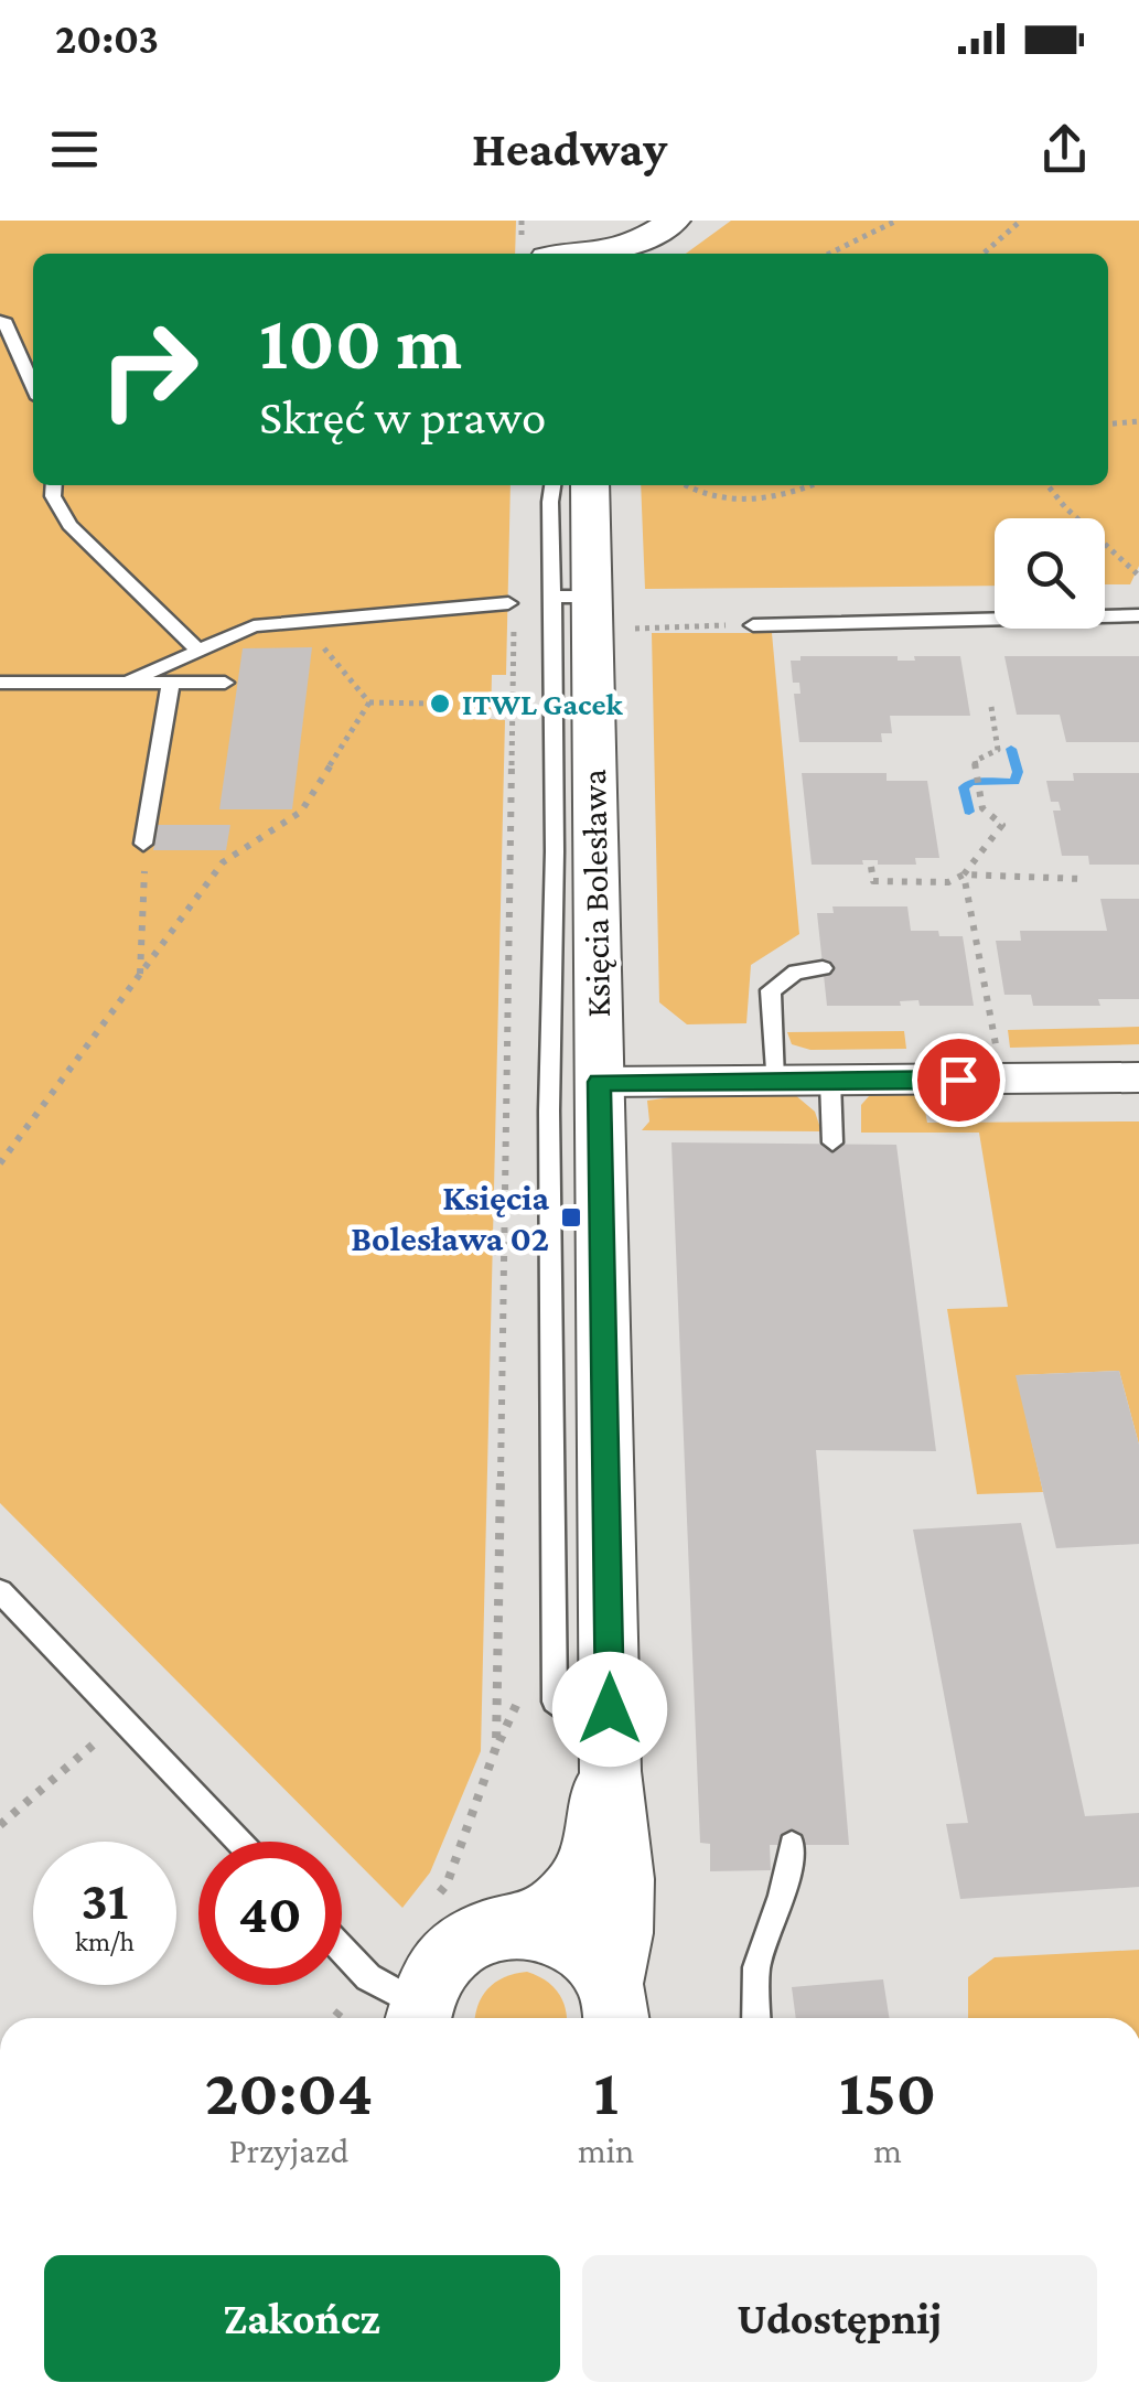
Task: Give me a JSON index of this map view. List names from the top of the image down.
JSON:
{
  "streets": {
    "street": ["Księcia Bolesława"]
  },
  "places": {
    "other": ["ITWL Gacek"],
    "transit": ["Księcia Bolesława 02"]
  },
  "page": {
    "status": "20:03",
    "header": "Headway",
    "turn": ["100 m", "Skręć w prawo"],
    "speed": "31 km/h",
    "limit": "40",
    "eta": [
      "20:04",
      "Przyjazd",
      "1",
      "min",
      "150",
      "m"
    ],
    "buttons": ["Zakończ", "Udostępnij"]
  }
}
